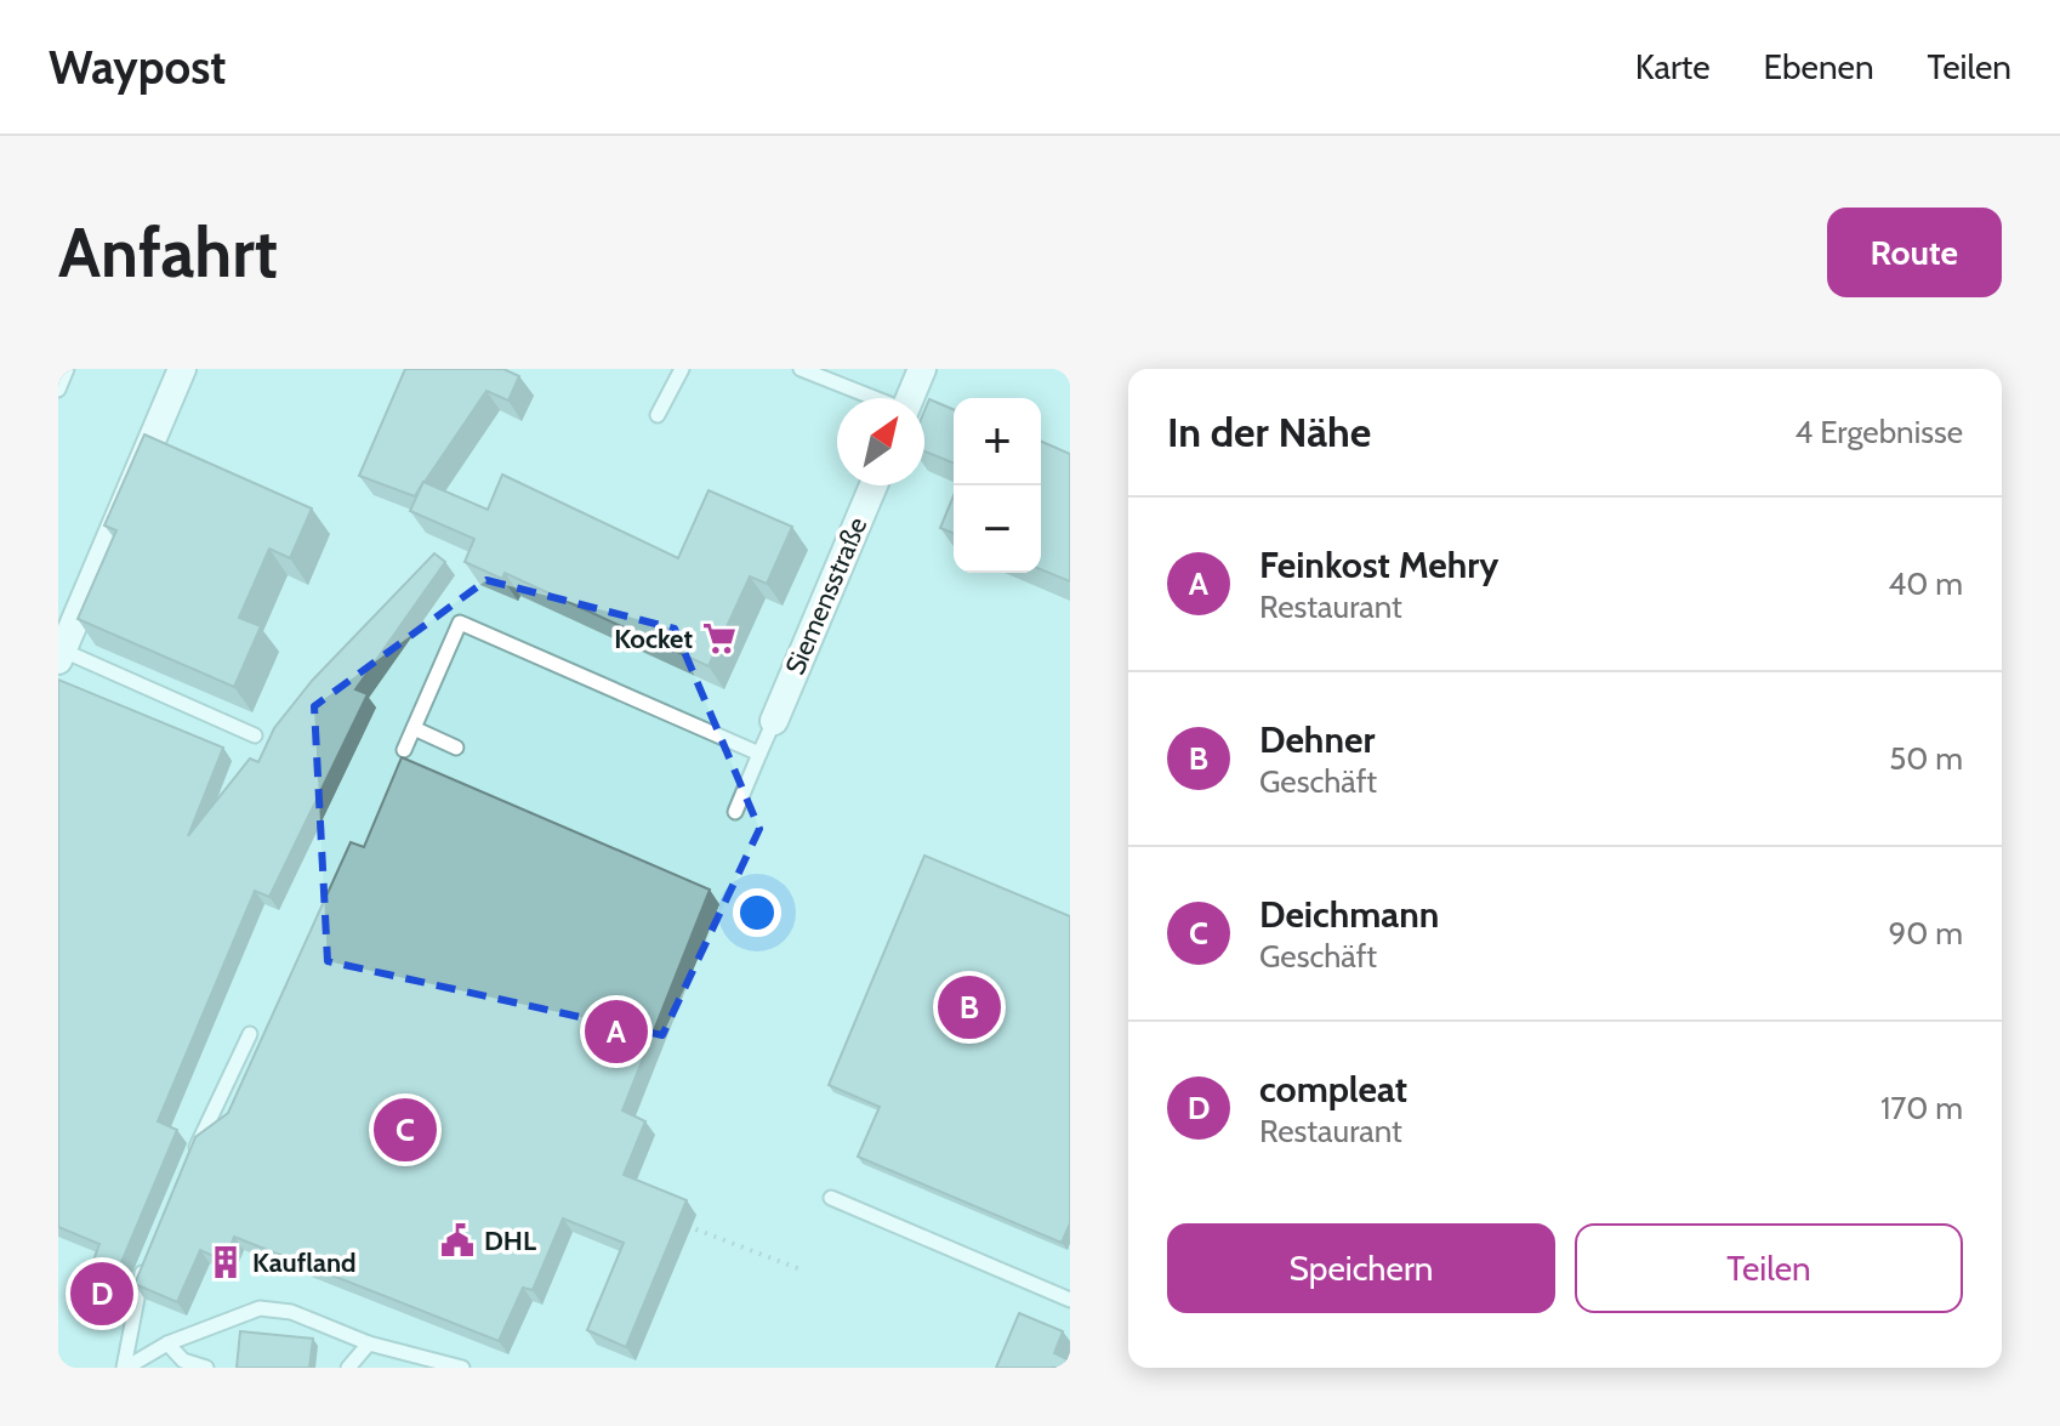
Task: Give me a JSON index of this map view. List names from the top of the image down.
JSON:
{
  "streets": {
    "street": ["Siemensstraße"]
  },
  "places": {
    "supermarket": ["Kocket"],
    "public building": ["DHL"],
    "building": ["Kaufland"]
  },
  "north": "top right",
  "page": {
    "header": "Waypost",
    "nav": ["Karte", "Ebenen", "Teilen"],
    "buttons": [
      "Route",
      ["Speichern", "Teilen"]
    ],
    "title": "Anfahrt",
    "heading": ["In der Nähe", "4 Ergebnisse"],
    "map_buttons": ["+", "−"],
    "list": [
      {
        "mark": "A",
        "name": "Feinkost Mehry",
        "note": "Restaurant",
        "value": "40 m"
      },
      {
        "mark": "B",
        "name": "Dehner",
        "note": "Geschäft",
        "value": "50 m"
      },
      {
        "mark": "C",
        "name": "Deichmann",
        "note": "Geschäft",
        "value": "90 m"
      },
      {
        "mark": "D",
        "name": "compleat",
        "note": "Restaurant",
        "value": "170 m"
      }
    ],
    "pins": [
      "B",
      "A",
      "C",
      "D"
    ]
  }
}
